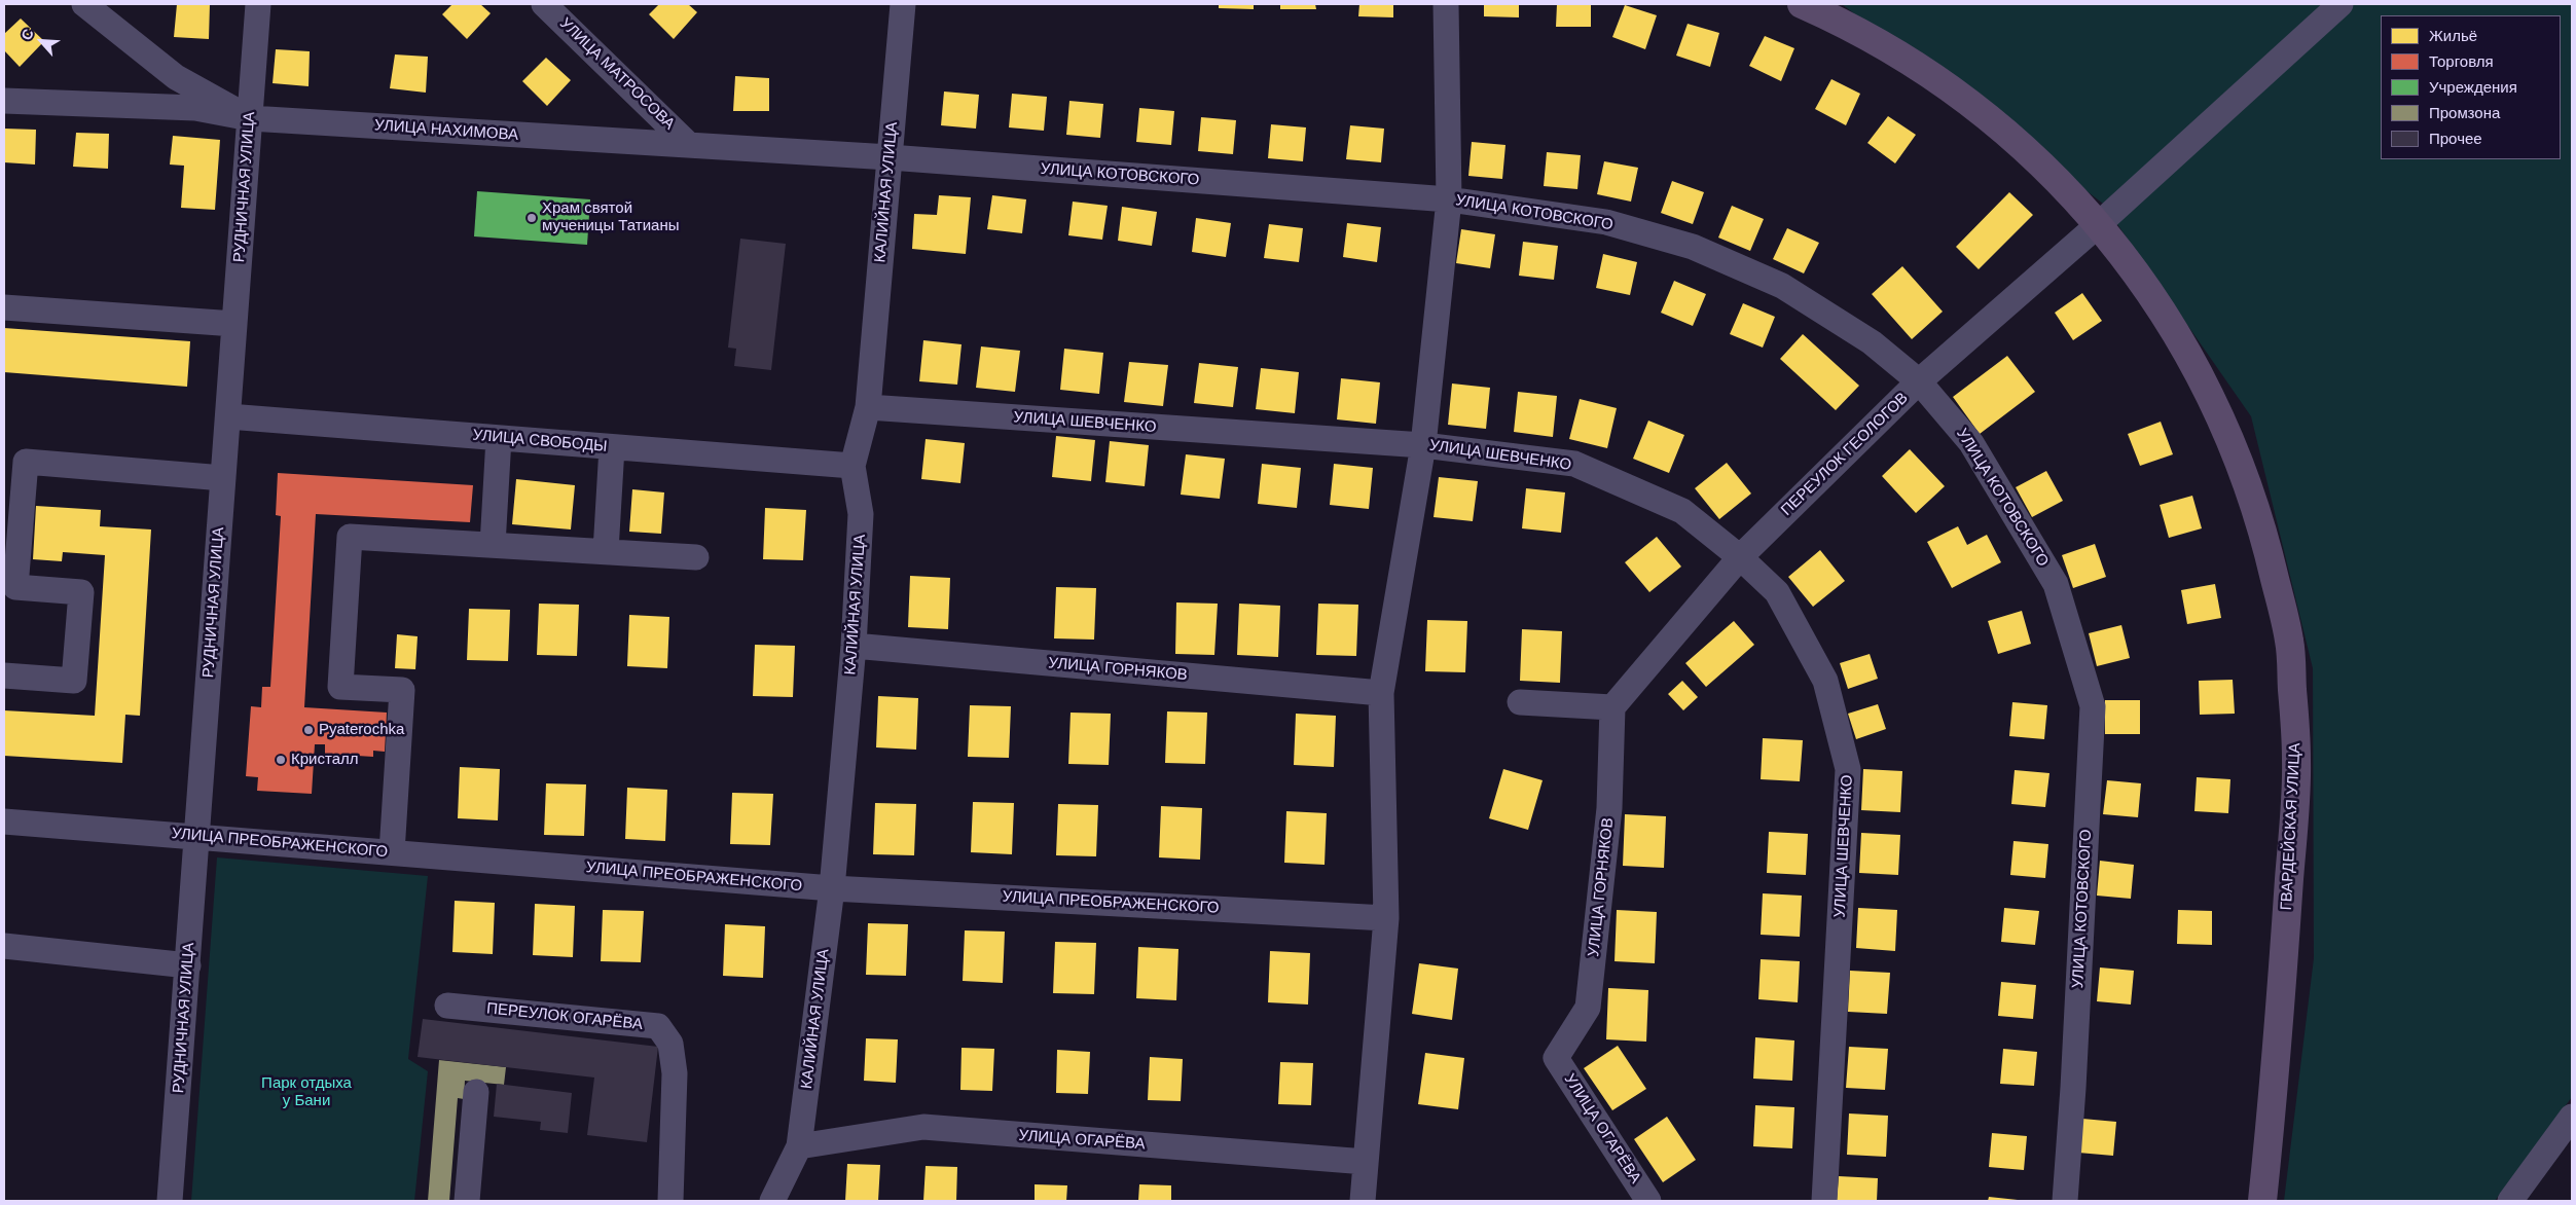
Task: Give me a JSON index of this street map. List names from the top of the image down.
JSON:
{
  "streets": {
    "main road": ["ГВАРДЕЙСКАЯ УЛИЦА"],
    "street": [
      "УЛИЦА МАТРОСОВА",
      "УЛИЦА НАХИМОВА",
      "УЛИЦА КОТОВСКОГО",
      "РУДНИЧНАЯ УЛИЦА",
      "КАЛИЙНАЯ УЛИЦА",
      "УЛИЦА ШЕВЧЕНКО",
      "УЛИЦА СВОБОДЫ",
      "ПЕРЕУЛОК ГЕОЛОГОВ",
      "УЛИЦА ГОРНЯКОВ",
      "УЛИЦА ПРЕОБРАЖЕНСКОГО",
      "ПЕРЕУЛОК ОГАРЁВА",
      "УЛИЦА ОГАРЁВА"
    ]
  },
  "crossings": [
    ["УЛИЦА МАТРОСОВА", "УЛИЦА НАХИМОВА"],
    ["УЛИЦА НАХИМОВА", "УЛИЦА КОТОВСКОГО"],
    ["УЛИЦА НАХИМОВА", "РУДНИЧНАЯ УЛИЦА"],
    ["УЛИЦА НАХИМОВА", "КАЛИЙНАЯ УЛИЦА"],
    ["УЛИЦА КОТОВСКОГО", "КАЛИЙНАЯ УЛИЦА"],
    ["УЛИЦА КОТОВСКОГО", "ПЕРЕУЛОК ГЕОЛОГОВ"],
    ["РУДНИЧНАЯ УЛИЦА", "УЛИЦА СВОБОДЫ"],
    ["РУДНИЧНАЯ УЛИЦА", "УЛИЦА ПРЕОБРАЖЕНСКОГО"],
    ["КАЛИЙНАЯ УЛИЦА", "УЛИЦА ШЕВЧЕНКО"],
    ["КАЛИЙНАЯ УЛИЦА", "УЛИЦА СВОБОДЫ"],
    ["КАЛИЙНАЯ УЛИЦА", "УЛИЦА ГОРНЯКОВ"],
    ["КАЛИЙНАЯ УЛИЦА", "УЛИЦА ПРЕОБРАЖЕНСКОГО"],
    ["КАЛИЙНАЯ УЛИЦА", "УЛИЦА ОГАРЁВА"],
    ["УЛИЦА ШЕВЧЕНКО", "ПЕРЕУЛОК ГЕОЛОГОВ"],
    ["ПЕРЕУЛОК ГЕОЛОГОВ", "УЛИЦА ГОРНЯКОВ"],
    ["ПЕРЕУЛОК ГЕОЛОГОВ", "ГВАРДЕЙСКАЯ УЛИЦА"],
    ["УЛИЦА ГОРНЯКОВ", "УЛИЦА ОГАРЁВА"]
  ],
  "parks": ["Парк отдыха у Бани"],
  "places": ["Храм святой мученицы Татианы", "Pyaterochka", "Кристалл"],
  "legend": [
    "Жильё",
    "Торговля",
    "Учреждения",
    "Промзона",
    "Прочее"
  ],
  "north": "top left"
}
